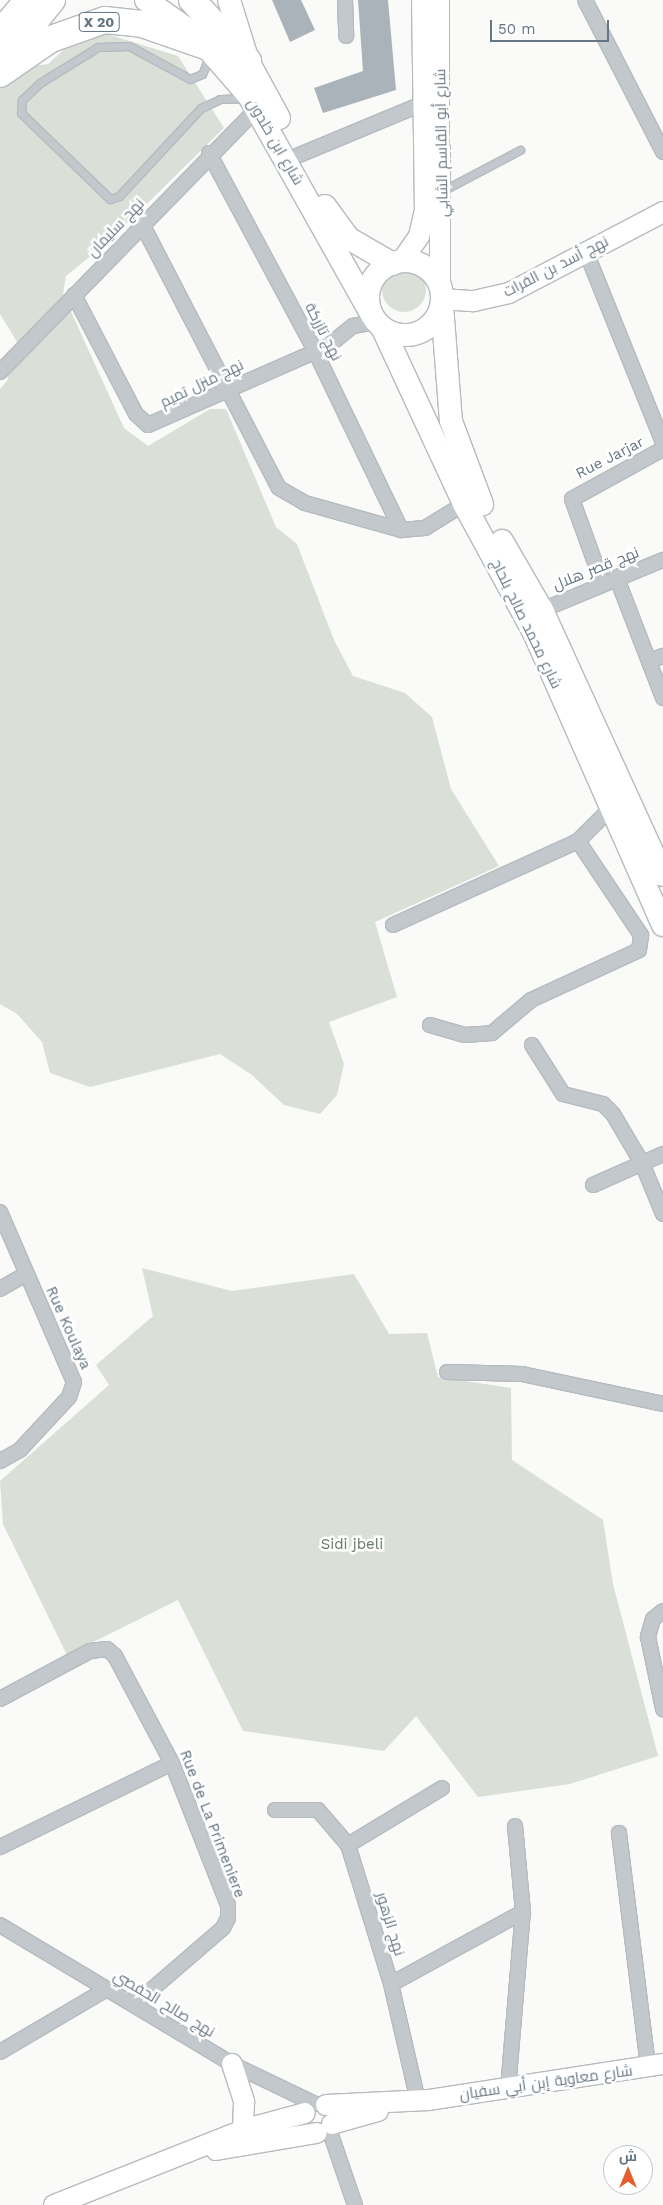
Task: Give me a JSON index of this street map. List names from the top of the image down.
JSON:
{
  "streets": {
    "highway": ["X 20"],
    "main road": [
      "شارع ابن خلدون",
      "شارع أبو القاسم الشابي",
      "نهج أسد بن الفرات",
      "شارع محمد صالح بلحاج",
      "شارع معاوية إبن أبي سفيان"
    ],
    "street": [
      "نهج سليمان",
      "نهج تازركة",
      "نهج منزل تميم",
      "Rue Jarjar",
      "نهج قصر هلال",
      "Rue Koulaya",
      "Rue de La Primeniere",
      "نهج الزهور",
      "نهج صالح الحفصي"
    ]
  },
  "crossings": [
    ["X 20", "شارع ابن خلدون"],
    ["شارع ابن خلدون", "شارع أبو القاسم الشابي"],
    ["شارع ابن خلدون", "نهج سليمان"],
    ["شارع ابن خلدون", "نهج أسد بن الفرات"],
    ["شارع ابن خلدون", "نهج منزل تميم"],
    ["شارع ابن خلدون", "شارع محمد صالح بلحاج"],
    ["شارع أبو القاسم الشابي", "نهج أسد بن الفرات"],
    ["شارع أبو القاسم الشابي", "نهج منزل تميم"],
    ["شارع أبو القاسم الشابي", "شارع محمد صالح بلحاج"],
    ["نهج سليمان", "نهج تازركة"],
    ["نهج سليمان", "نهج منزل تميم"],
    ["نهج أسد بن الفرات", "نهج منزل تميم"],
    ["نهج أسد بن الفرات", "شارع محمد صالح بلحاج"],
    ["نهج تازركة", "نهج منزل تميم"],
    ["نهج منزل تميم", "شارع محمد صالح بلحاج"],
    ["Rue Jarjar", "نهج قصر هلال"],
    ["نهج قصر هلال", "شارع محمد صالح بلحاج"],
    ["Rue de La Primeniere", "نهج صالح الحفصي"],
    ["نهج الزهور", "شارع معاوية إبن أبي سفيان"],
    ["نهج صالح الحفصي", "شارع معاوية إبن أبي سفيان"]
  ],
  "parks": ["Sidi jbeli"],
  "scale_bar": "50 m",
  "north": "top"
}
